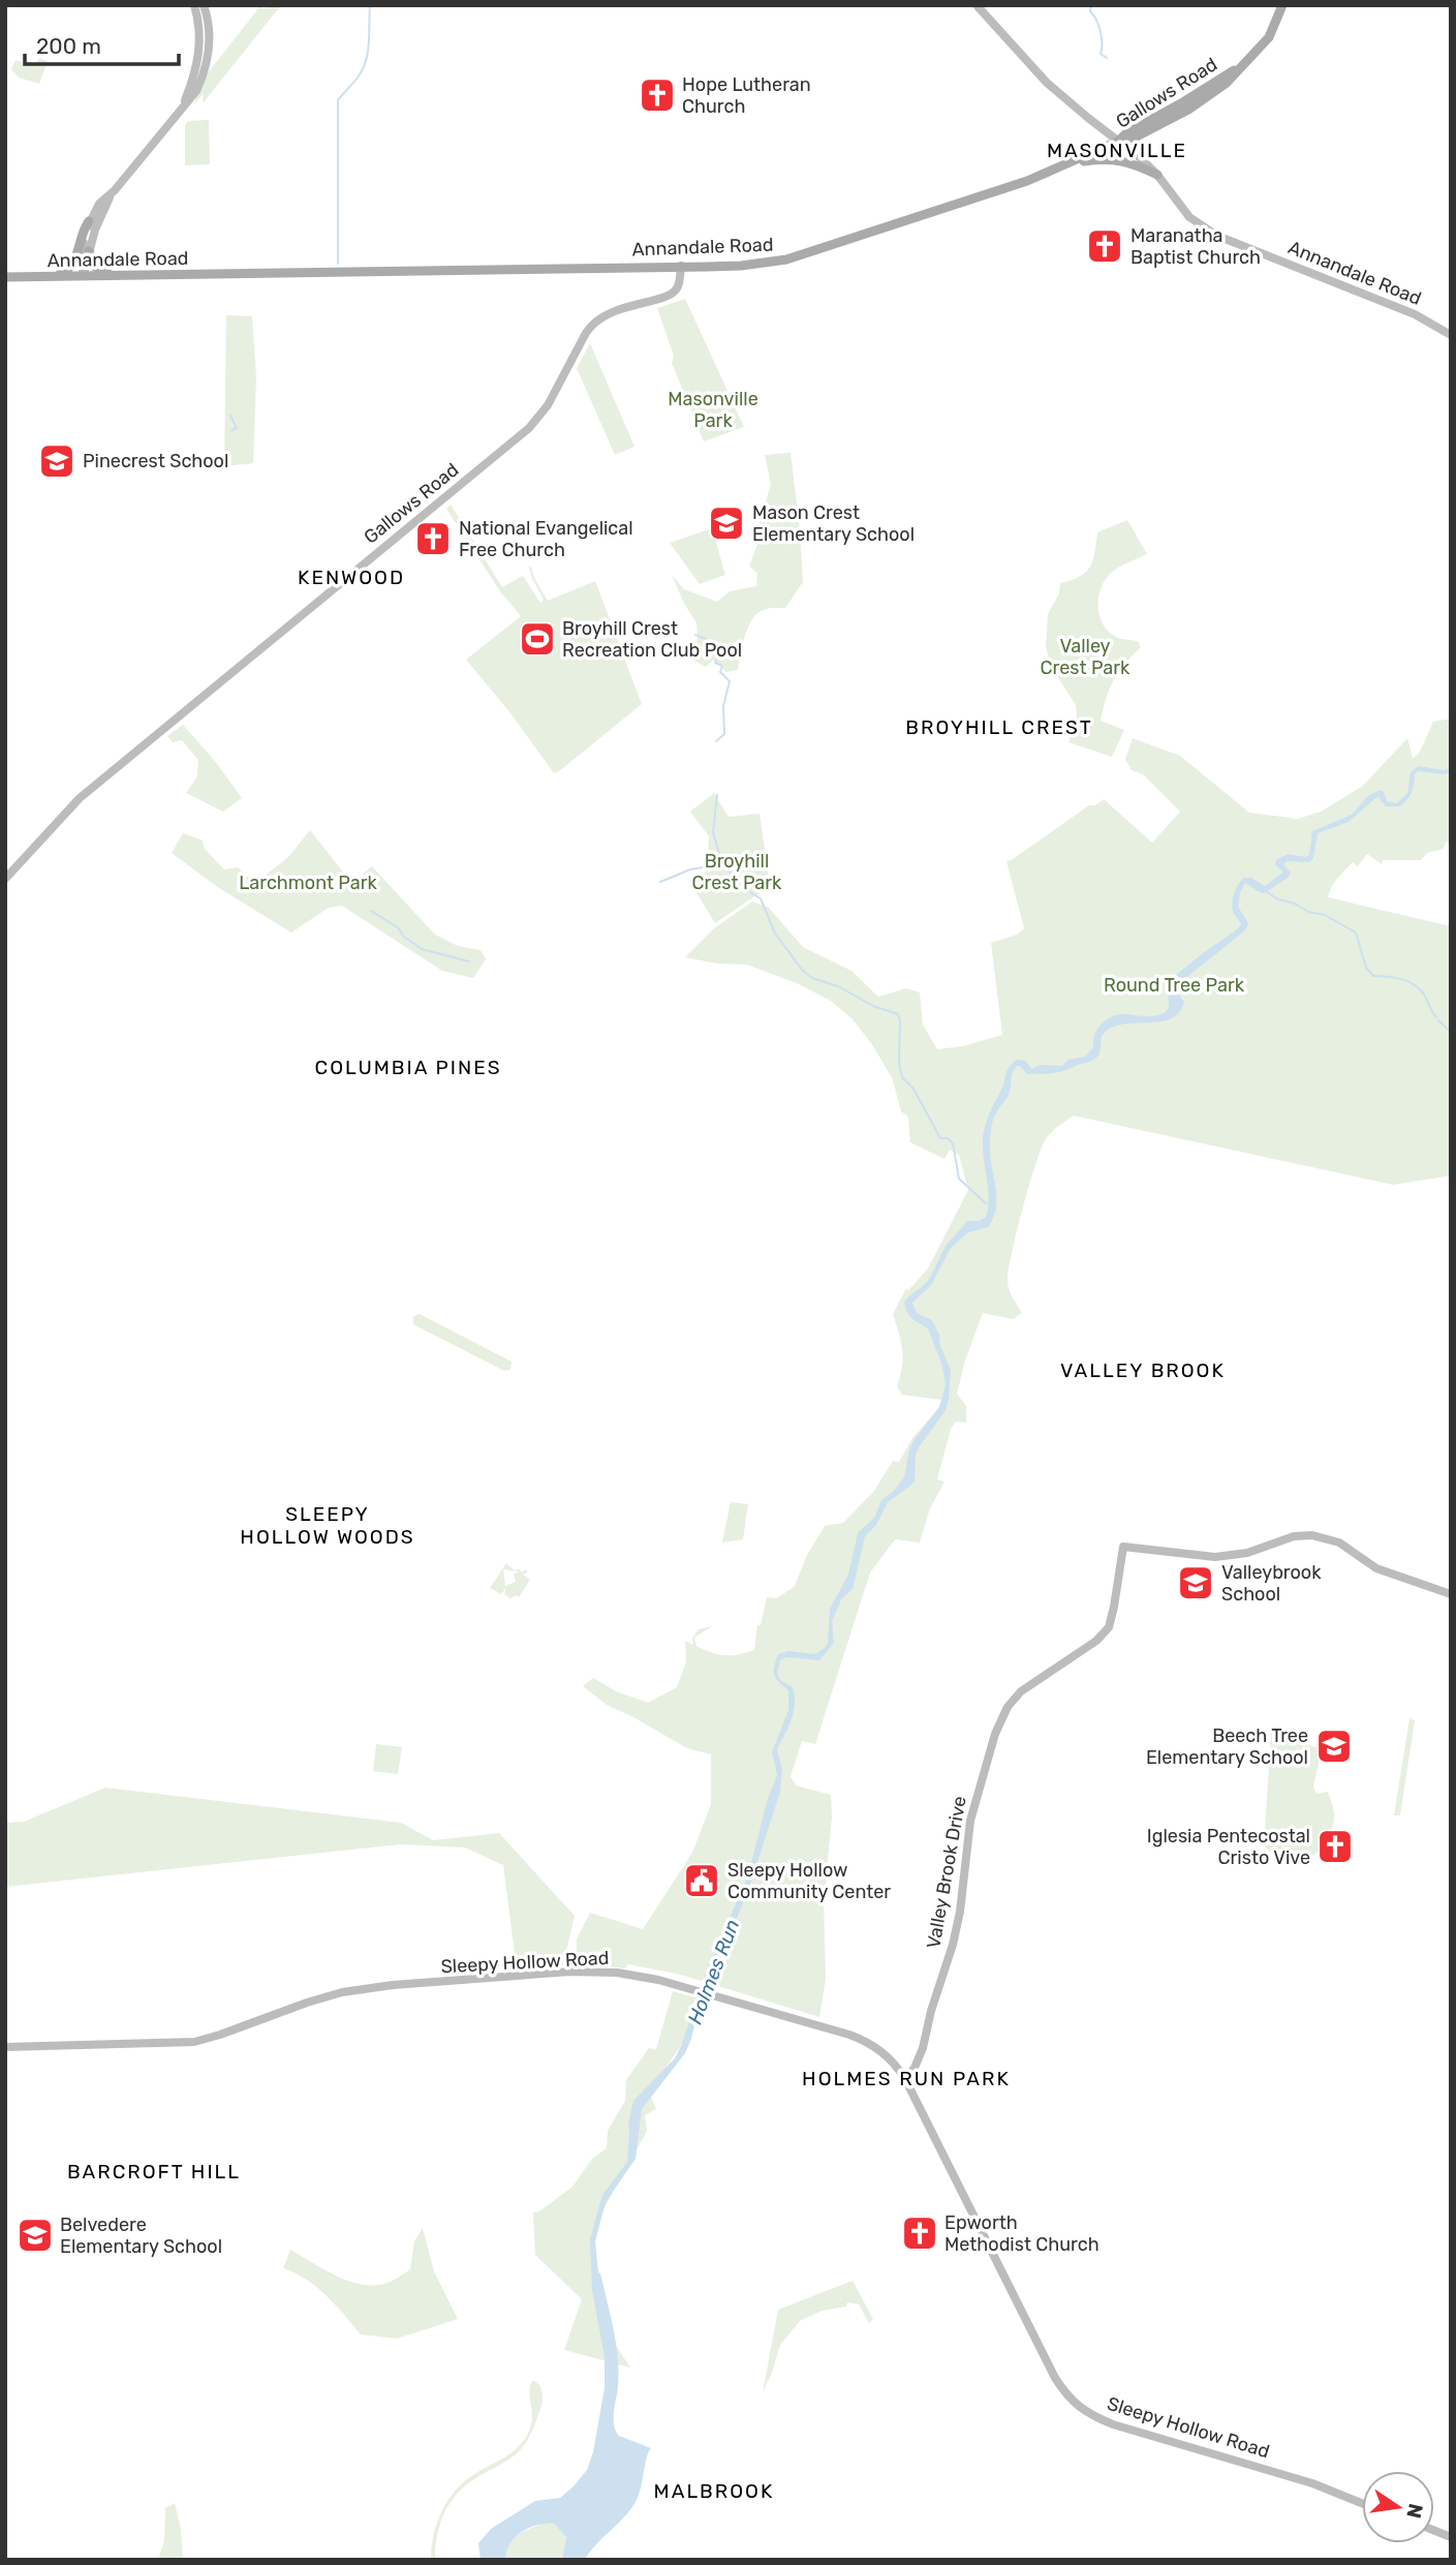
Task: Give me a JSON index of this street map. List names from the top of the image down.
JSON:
{
  "streets": {
    "main road": [
      "Gallows Road",
      "Annandale Road",
      "Valley Brook Drive",
      "Sleepy Hollow Road"
    ]
  },
  "crossings": [
    ["Gallows Road", "Annandale Road"],
    ["Valley Brook Drive", "Sleepy Hollow Road"]
  ],
  "districts": [
    "MASONVILLE",
    "KENWOOD",
    "BROYHILL CREST",
    "COLUMBIA PINES",
    "VALLEY BROOK",
    "SLEEPY HOLLOW WOODS",
    "HOLMES RUN PARK",
    "BARCROFT HILL",
    "MALBROOK"
  ],
  "water": ["Holmes Run"],
  "parks": [
    "Masonville Park",
    "Valley Crest Park",
    "Broyhill Crest Park",
    "Larchmont Park",
    "Round Tree Park"
  ],
  "places": {
    "church": [
      "Hope Lutheran Church",
      "Maranatha Baptist Church",
      "National Evangelical Free Church",
      "Iglesia Pentecostal Cristo Vive",
      "Epworth Methodist Church"
    ],
    "school or university": [
      "Pinecrest School",
      "Mason Crest Elementary School",
      "Valleybrook School",
      "Beech Tree Elementary School",
      "Belvedere Elementary School"
    ],
    "sports": ["Broyhill Crest Recreation Club Pool"],
    "public building": ["Sleepy Hollow Community Center"]
  },
  "scale_bar": "200 m",
  "north": "right"
}
